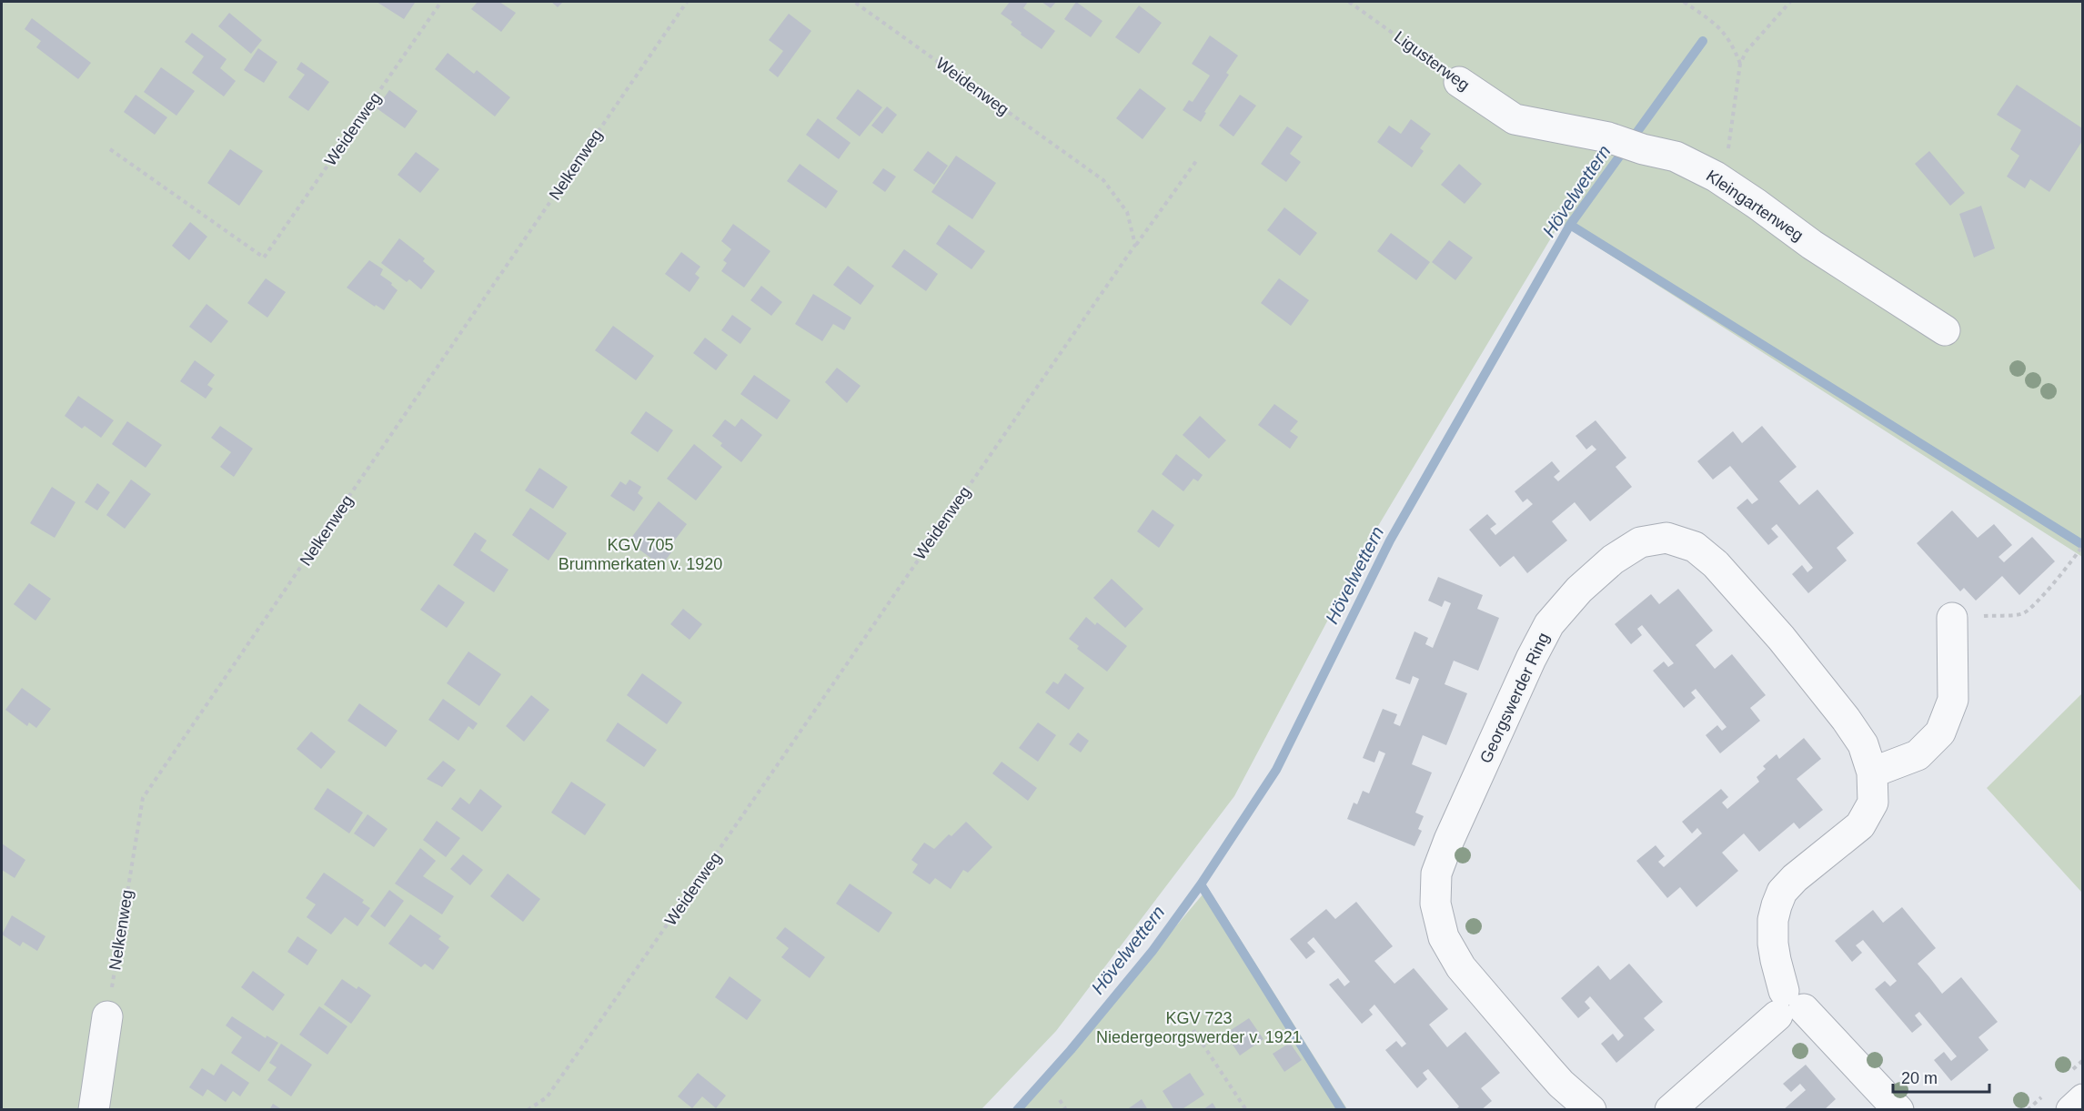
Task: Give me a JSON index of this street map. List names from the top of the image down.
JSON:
{
  "streets": {
    "street": ["Ligusterweg", "Kleingartenweg", "Georgswerder Ring"],
    "path": ["Weidenweg", "Nelkenweg"]
  },
  "crossings": [
    ["Ligusterweg", "Kleingartenweg"]
  ],
  "water": ["Hövelwettern"],
  "parks": ["KGV 705 Brummerkaten v. 1920", "KGV 723 Niedergeorgswerder v. 1921"],
  "scale_bar": "20 m"
}
